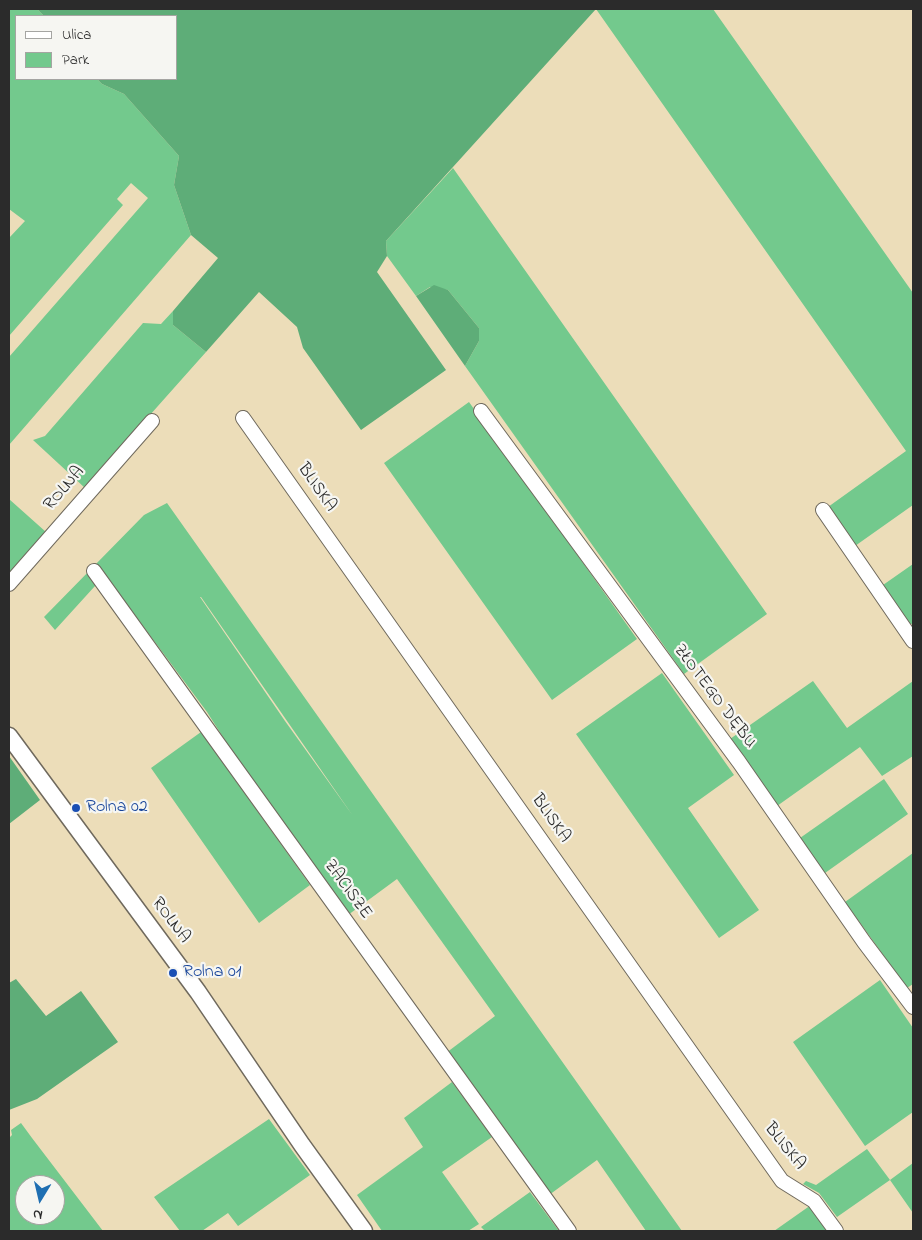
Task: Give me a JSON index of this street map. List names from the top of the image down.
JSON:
{
  "streets": {
    "street": [
      "BLISKA",
      "ROLNA",
      "ZŁOTEGO DĘBU",
      "ZACISZE"
    ]
  },
  "places": ["Rolna 02", "Rolna 01"],
  "legend": ["Ulica", "Park"],
  "north": "bottom"
}
